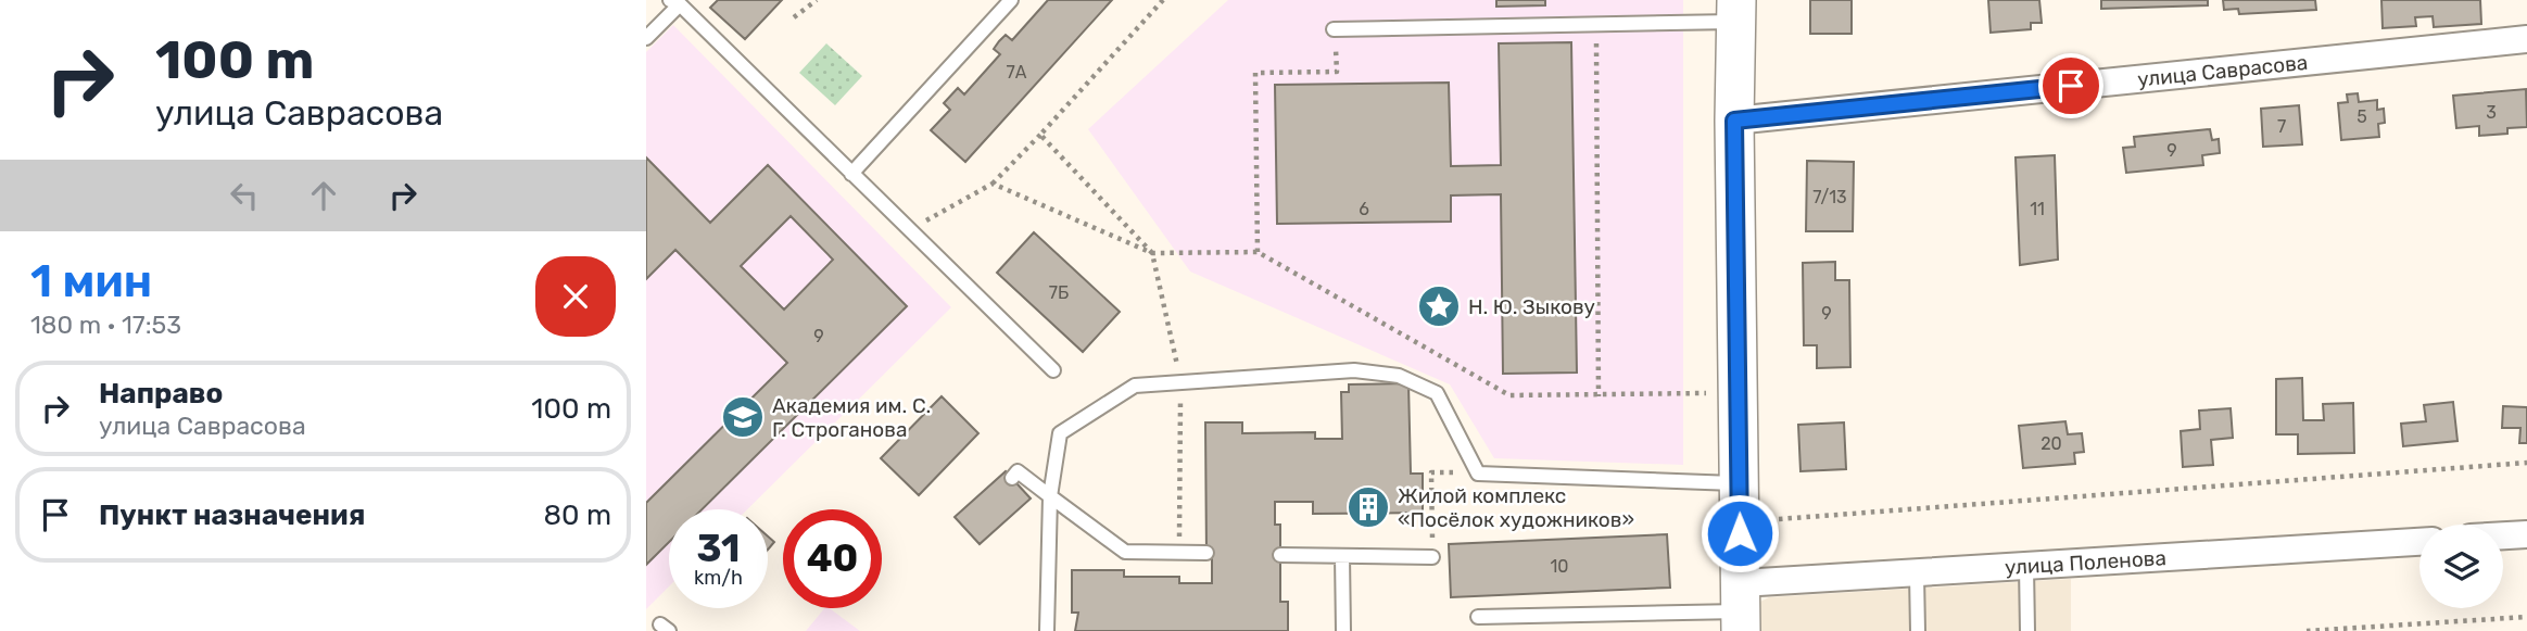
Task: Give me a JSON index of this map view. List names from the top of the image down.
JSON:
{
  "streets": {
    "street": ["улица Саврасова", "улица Поленова"]
  },
  "places": {
    "place": ["Н. Ю. Зыкову"],
    "school or university": ["Академия им. С. Г. Строганова"],
    "building": ["Жилой комплекс «Посёлок художников»"]
  },
  "house_numbers": [
    "7А",
    "3",
    "5",
    "7",
    "9",
    "7/13",
    "6",
    "11",
    "7Б",
    "9",
    "9",
    "20",
    "10"
  ],
  "page": {
    "turn": ["100 m", "улица Саврасова"],
    "heading": ["1 мин", "180 m · 17:53"],
    "list": [
      {
        "name": "Направо",
        "note": "улица Саврасова",
        "value": "100 m"
      },
      {
        "name": "Пункт назначения",
        "value": "80 m"
      }
    ],
    "speed": "31 km/h",
    "limit": "40"
  }
}
